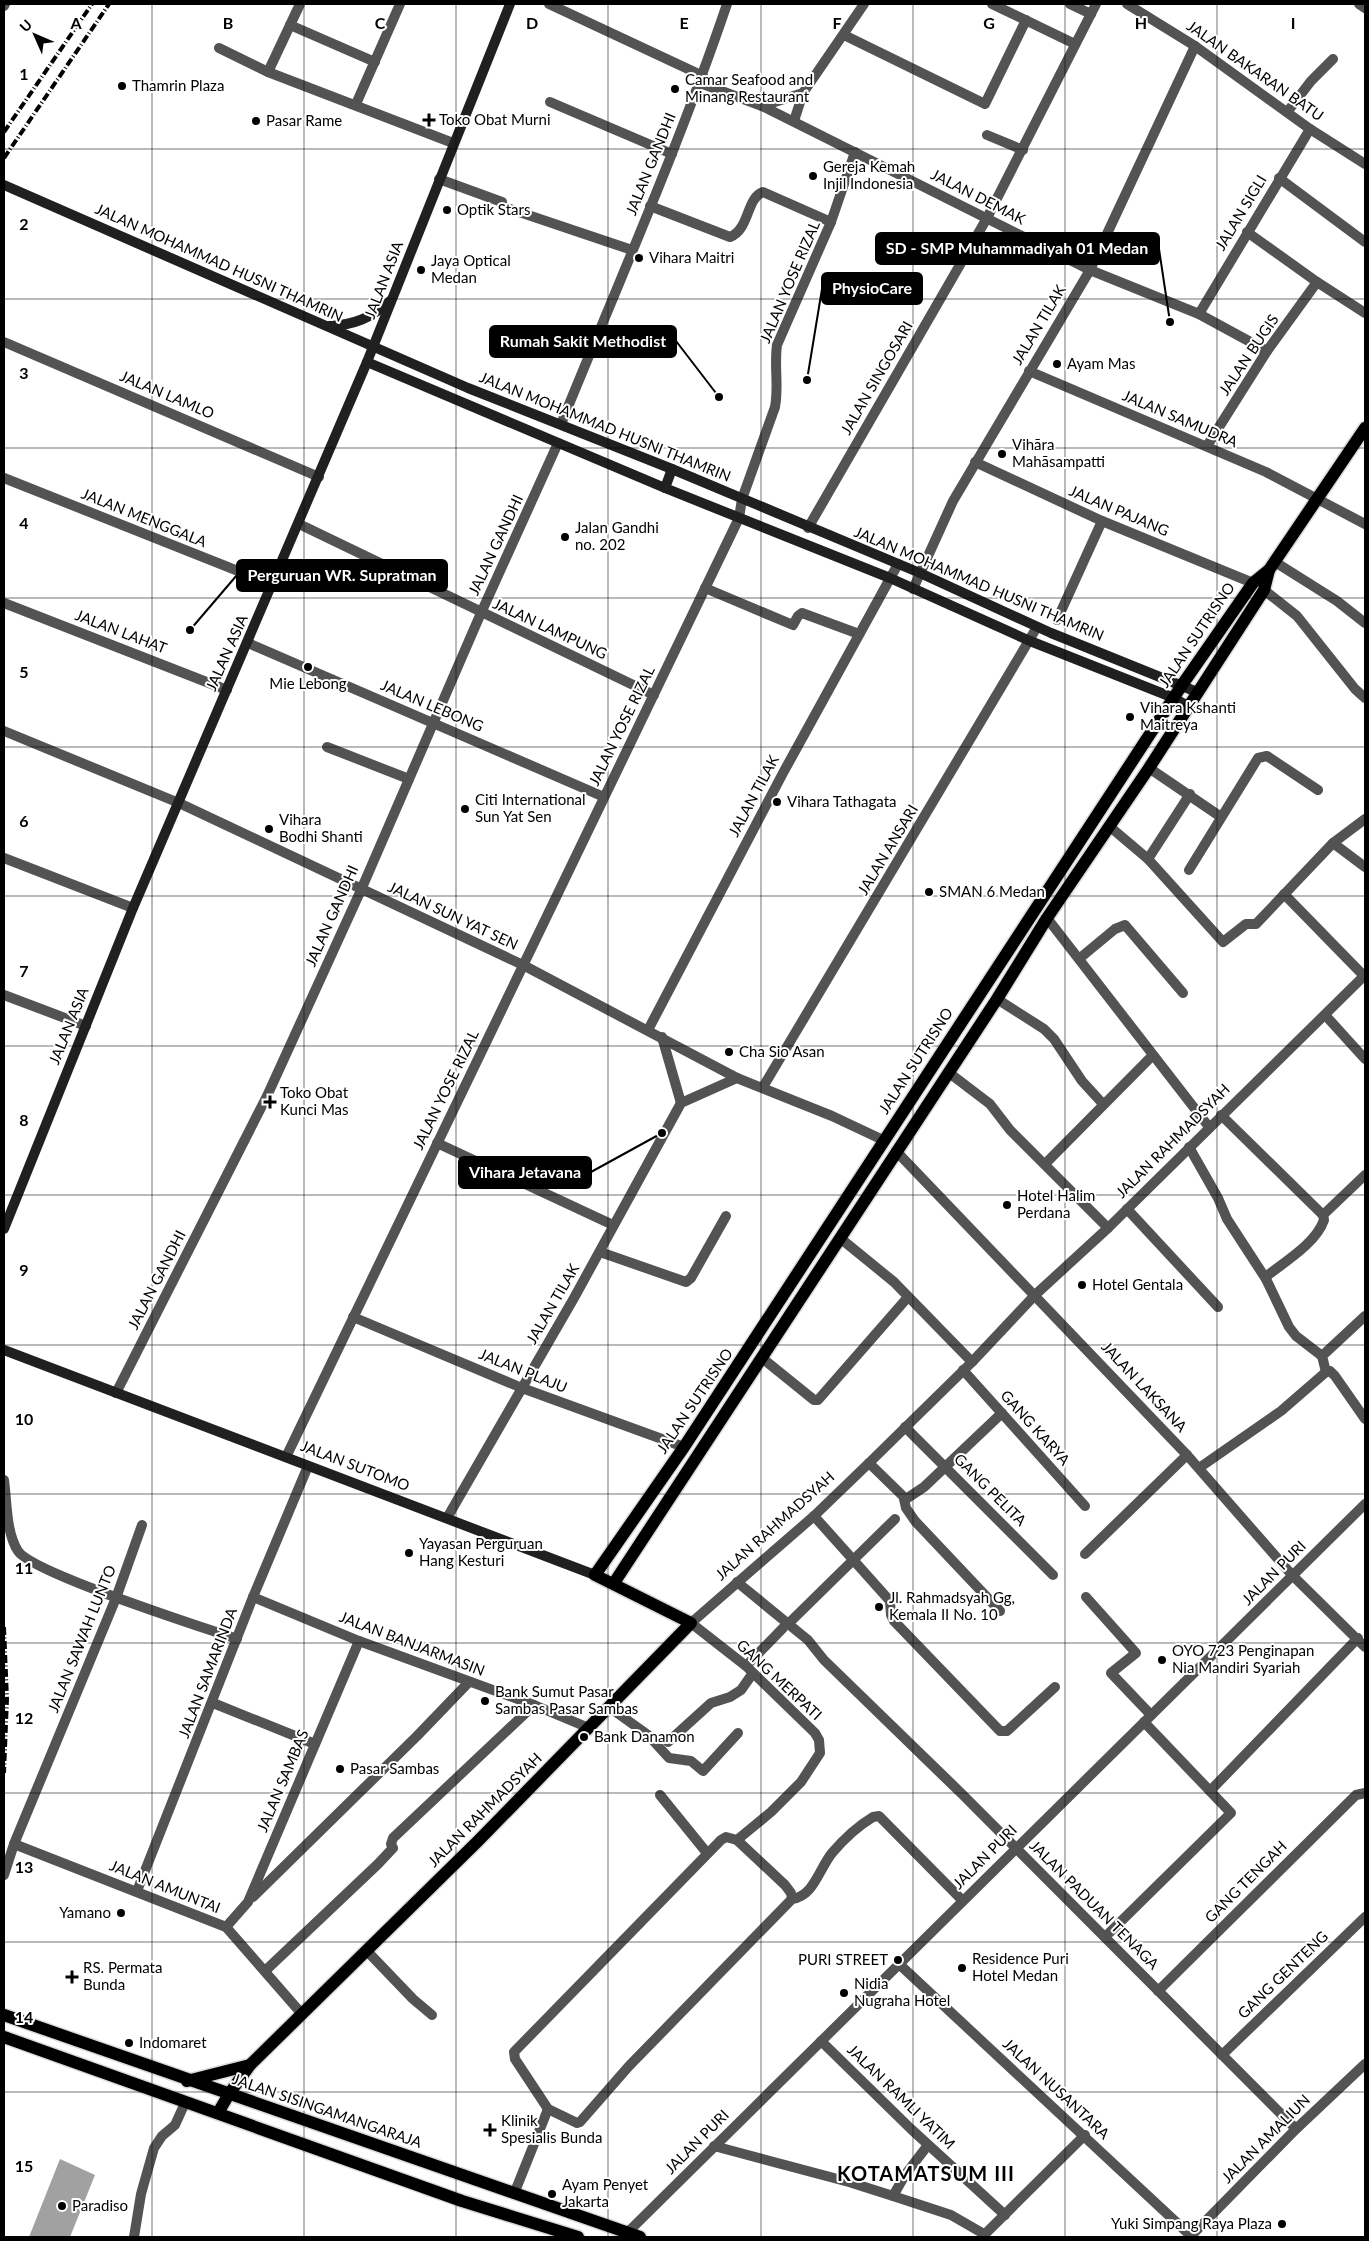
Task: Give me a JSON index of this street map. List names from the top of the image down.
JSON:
{
  "streets": {
    "main road": [
      "JALAN MOHAMMAD HUSNI THAMRIN",
      "JALAN ASIA",
      "JALAN SUTRISNO",
      "JALAN RAHMADSYAH",
      "JALAN SUTOMO",
      "JALAN SISINGAMANGARAJA"
    ],
    "street": [
      "JALAN BAKARAN BATU",
      "JALAN GANDHI",
      "JALAN DEMAK",
      "JALAN SIGLI",
      "JALAN YOSE RIZAL",
      "JALAN TILAK",
      "JALAN BUGIS",
      "JALAN SINGOSARI",
      "JALAN LAMLO",
      "JALAN SAMUDRA",
      "JALAN PAJANG",
      "JALAN MENGGALA",
      "JALAN LAMPUNG",
      "JALAN LAHAT",
      "JALAN LEBONG",
      "JALAN ANSARI",
      "JALAN SUN YAT SEN",
      "JALAN PLAJU",
      "JALAN LAKSANA",
      "GANG KARYA",
      "GANG PELITA",
      "JALAN PURI",
      "JALAN SAWAH LUNTO",
      "JALAN BANJARMASIN",
      "JALAN SAMARINDA",
      "GANG MERPATI",
      "JALAN SAMBAS",
      "GANG TENGAH",
      "JALAN AMUNTAI",
      "JALAN PADUAN TENAGA",
      "GANG GENTENG",
      "JALAN NUSANTARA",
      "JALAN RAMLI YATIM",
      "JALAN AMALIUN"
    ]
  },
  "crossings": [
    ["JALAN BAKARAN BATU", "JALAN SIGLI"],
    ["JALAN BAKARAN BATU", "JALAN TILAK"],
    ["JALAN GANDHI", "JALAN DEMAK"],
    ["JALAN GANDHI", "JALAN MOHAMMAD HUSNI THAMRIN"],
    ["JALAN GANDHI", "JALAN LAMPUNG"],
    ["JALAN GANDHI", "JALAN LEBONG"],
    ["JALAN GANDHI", "JALAN SUN YAT SEN"],
    ["JALAN GANDHI", "JALAN SUTOMO"],
    ["JALAN DEMAK", "JALAN SIGLI"],
    ["JALAN DEMAK", "JALAN YOSE RIZAL"],
    ["JALAN DEMAK", "JALAN TILAK"],
    ["JALAN DEMAK", "JALAN BUGIS"],
    ["JALAN DEMAK", "JALAN SINGOSARI"],
    ["JALAN MOHAMMAD HUSNI THAMRIN", "JALAN ASIA"],
    ["JALAN MOHAMMAD HUSNI THAMRIN", "JALAN YOSE RIZAL"],
    ["JALAN MOHAMMAD HUSNI THAMRIN", "JALAN TILAK"],
    ["JALAN MOHAMMAD HUSNI THAMRIN", "JALAN SINGOSARI"],
    ["JALAN MOHAMMAD HUSNI THAMRIN", "JALAN SUTRISNO"],
    ["JALAN MOHAMMAD HUSNI THAMRIN", "JALAN ANSARI"],
    ["JALAN ASIA", "JALAN LAMLO"],
    ["JALAN ASIA", "JALAN MENGGALA"],
    ["JALAN ASIA", "JALAN LAMPUNG"],
    ["JALAN ASIA", "JALAN LAHAT"],
    ["JALAN ASIA", "JALAN LEBONG"],
    ["JALAN ASIA", "JALAN SUN YAT SEN"],
    ["JALAN YOSE RIZAL", "JALAN LAMPUNG"],
    ["JALAN YOSE RIZAL", "JALAN LEBONG"],
    ["JALAN YOSE RIZAL", "JALAN SUN YAT SEN"],
    ["JALAN YOSE RIZAL", "JALAN PLAJU"],
    ["JALAN YOSE RIZAL", "JALAN SUTOMO"],
    ["JALAN TILAK", "JALAN SAMUDRA"],
    ["JALAN TILAK", "JALAN PAJANG"],
    ["JALAN TILAK", "JALAN SUN YAT SEN"],
    ["JALAN TILAK", "JALAN PLAJU"],
    ["JALAN TILAK", "JALAN SUTOMO"],
    ["JALAN BUGIS", "JALAN SAMUDRA"],
    ["JALAN SAMUDRA", "JALAN SUTRISNO"],
    ["JALAN PAJANG", "JALAN SUTRISNO"],
    ["JALAN SUTRISNO", "JALAN SUN YAT SEN"],
    ["JALAN SUTRISNO", "JALAN PLAJU"],
    ["JALAN SUTRISNO", "JALAN LAKSANA"],
    ["JALAN SUTRISNO", "JALAN SUTOMO"],
    ["JALAN ANSARI", "JALAN SUN YAT SEN"],
    ["JALAN RAHMADSYAH", "JALAN LAKSANA"],
    ["JALAN RAHMADSYAH", "GANG KARYA"],
    ["JALAN RAHMADSYAH", "JALAN SUTOMO"],
    ["JALAN RAHMADSYAH", "GANG PELITA"],
    ["JALAN RAHMADSYAH", "JALAN BANJARMASIN"],
    ["JALAN RAHMADSYAH", "GANG MERPATI"],
    ["JALAN RAHMADSYAH", "JALAN AMUNTAI"],
    ["JALAN RAHMADSYAH", "JALAN PADUAN TENAGA"],
    ["JALAN RAHMADSYAH", "JALAN SISINGAMANGARAJA"],
    ["JALAN LAKSANA", "JALAN PURI"],
    ["JALAN SUTOMO", "JALAN SAMARINDA"],
    ["JALAN SUTOMO", "GANG MERPATI"],
    ["JALAN PURI", "JALAN PADUAN TENAGA"],
    ["JALAN PURI", "JALAN NUSANTARA"],
    ["JALAN PURI", "JALAN RAMLI YATIM"],
    ["JALAN PURI", "JALAN SISINGAMANGARAJA"],
    ["JALAN SAWAH LUNTO", "JALAN AMUNTAI"],
    ["JALAN BANJARMASIN", "JALAN SAMARINDA"],
    ["JALAN BANJARMASIN", "JALAN SAMBAS"],
    ["JALAN SAMARINDA", "JALAN AMUNTAI"],
    ["JALAN SAMBAS", "JALAN AMUNTAI"],
    ["GANG TENGAH", "JALAN PADUAN TENAGA"],
    ["JALAN PADUAN TENAGA", "GANG GENTENG"],
    ["JALAN PADUAN TENAGA", "JALAN AMALIUN"],
    ["JALAN NUSANTARA", "JALAN AMALIUN"]
  ],
  "districts": ["KOTAMATSUM III"],
  "places": {
    "other": [
      "Thamrin Plaza",
      "Camar Seafood and Minang Restaurant",
      "Pasar Rame",
      "Gereja Kemah Injil Indonesia",
      "Optik Stars",
      "Vihara Maitri",
      "Jaya Optical Medan",
      "SD - SMP Muhammadiyah 01 Medan",
      "Ayam Mas",
      "PhysioCare",
      "Rumah Sakit Methodist",
      "Vihāra Mahāsampatti",
      "Jalan Gandhi no. 202",
      "Perguruan WR. Supratman",
      "Mie Lebong",
      "Vihara Kshanti Maitreya",
      "Vihara Tathagata",
      "Citi International Sun Yat Sen",
      "Vihara Bodhi Shanti",
      "SMAN 6 Medan",
      "Cha Sio Asan",
      "Vihara Jetavana",
      "Hotel Halim Perdana",
      "Hotel Gentala",
      "Yayasan Perguruan Hang Kesturi",
      "Jl. Rahmadsyah Gg, Kemala II No. 10",
      "OYO 723 Penginapan Nia Mandiri Syariah",
      "Bank Sumut Pasar Sambas Pasar Sambas",
      "Bank Danamon",
      "Pasar Sambas",
      "Yamano",
      "PURI STREET",
      "Residence Puri Hotel Medan",
      "Nidia Nugraha Hotel",
      "Indomaret",
      "Ayam Penyet Jakarta",
      "Paradiso",
      "Yuki Simpang Raya Plaza"
    ],
    "health": [
      "Toko Obat Murni",
      "Toko Obat Kunci Mas",
      "RS. Permata Bunda",
      "Klinik Spesialis Bunda"
    ]
  },
  "north": "top left",
  "grid": {
    "columns": [
      "A",
      "B",
      "C",
      "D",
      "E",
      "F",
      "G",
      "H",
      "I"
    ],
    "rows": [
      "1",
      "2",
      "3",
      "4",
      "5",
      "6",
      "7",
      "8",
      "9",
      "10",
      "11",
      "12",
      "13",
      "14",
      "15"
    ]
  }
}
